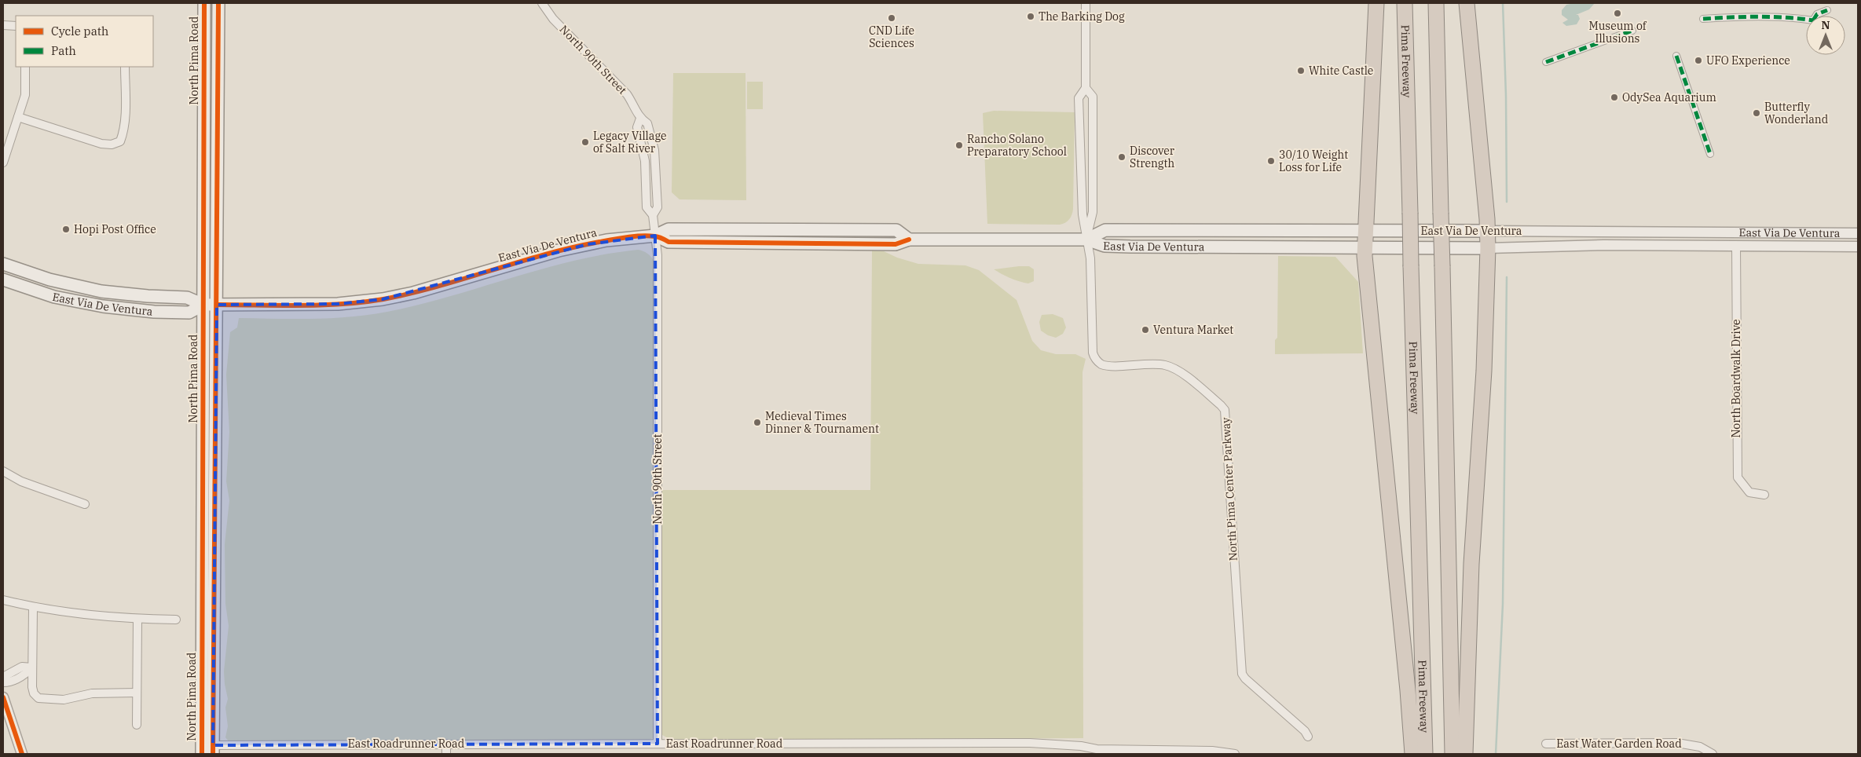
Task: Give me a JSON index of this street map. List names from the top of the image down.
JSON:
{
  "streets": {
    "highway": ["Pima Freeway"],
    "main road": ["North Pima Road", "East Via De Ventura"],
    "street": [
      "North 90th Street",
      "North Boardwalk Drive",
      "North Pima Center Parkway",
      "East Roadrunner Road",
      "East Water Garden Road"
    ]
  },
  "crossings": [
    ["North 90th Street", "East Via De Ventura"],
    ["North 90th Street", "East Roadrunner Road"],
    ["North Pima Road", "East Via De Ventura"],
    ["North Pima Road", "East Roadrunner Road"],
    ["East Via De Ventura", "North Boardwalk Drive"],
    ["East Via De Ventura", "North Pima Center Parkway"]
  ],
  "places": [
    "Museum of Illusions",
    "The Barking Dog",
    "CND Life Sciences",
    "UFO Experience",
    "White Castle",
    "OdySea Aquarium",
    "Butterfly Wonderland",
    "Legacy Village of Salt River",
    "Rancho Solano Preparatory School",
    "Discover Strength",
    "30/10 Weight Loss for Life",
    "Hopi Post Office",
    "Ventura Market",
    "Medieval Times Dinner & Tournament"
  ],
  "legend": ["Cycle path", "Path"],
  "north": "top"
}
